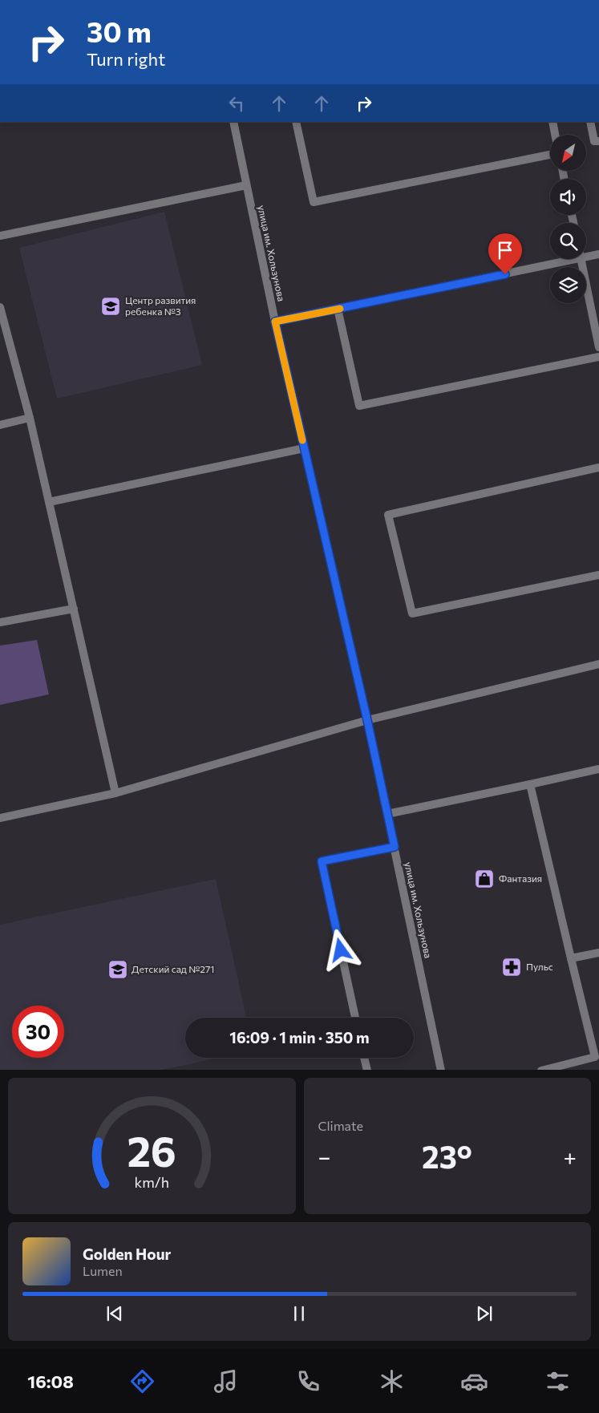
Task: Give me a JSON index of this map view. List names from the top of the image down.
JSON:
{
  "streets": {
    "street": ["улица им. Хользунова"]
  },
  "places": {
    "school or university": ["Центр развития ребенка №3", "Детский сад №271"],
    "shop": ["Фантазия"],
    "pharmacy": ["Пульс"]
  },
  "north": "bottom left",
  "page": {
    "turn": ["30 m", "Turn right"],
    "limit": "30",
    "trip": "16:09 · 1 min · 350 m",
    "tile": "Climate",
    "heat": ["−", "23°", "+"],
    "song": ["Golden Hour", "Lumen"],
    "tabs": "16:08",
    "gauge": ["26", "km/h"]
  }
}
